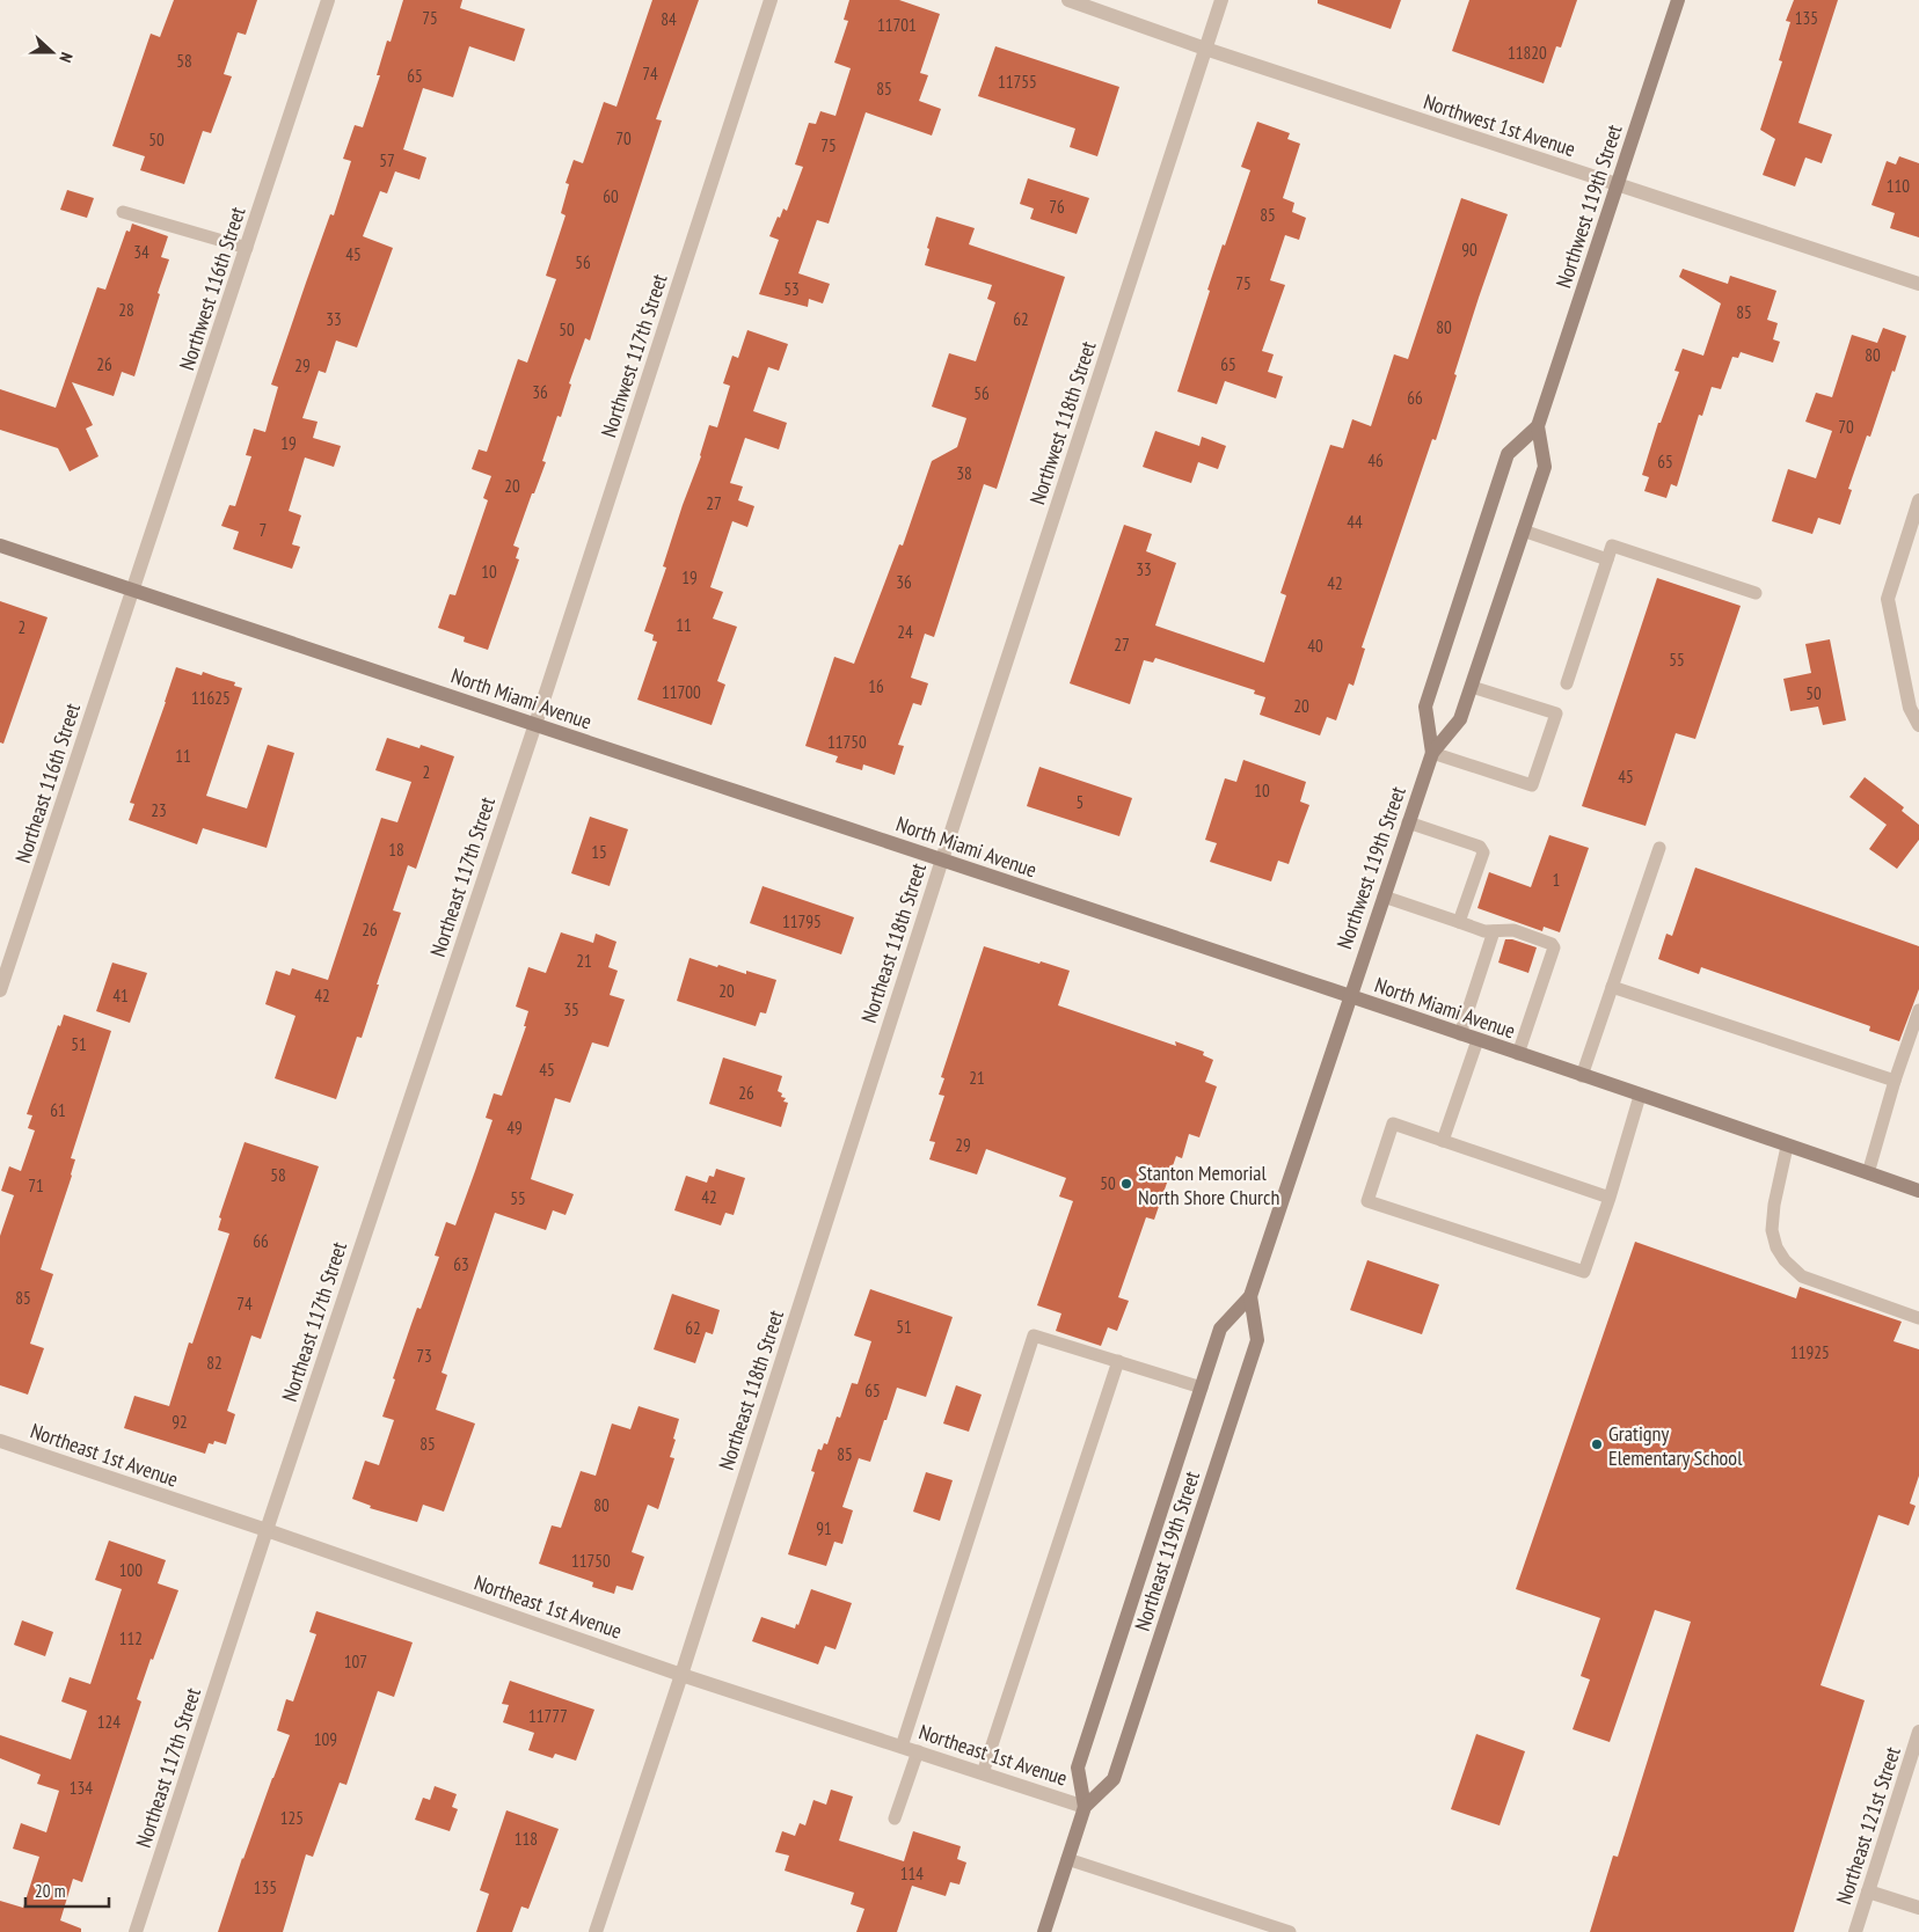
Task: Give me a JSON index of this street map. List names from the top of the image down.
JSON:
{
  "streets": {
    "main road": ["Northwest 119th Street", "North Miami Avenue", "Northeast 119th Street"],
    "street": [
      "Northwest 1st Avenue",
      "Northwest 116th Street",
      "Northwest 117th Street",
      "Northwest 118th Street",
      "Northeast 116th Street",
      "Northeast 117th Street",
      "Northeast 118th Street",
      "Northeast 1st Avenue",
      "Northeast 121st Street"
    ]
  },
  "crossings": [
    ["Northwest 1st Avenue", "Northwest 119th Street"],
    ["Northwest 1st Avenue", "Northwest 118th Street"],
    ["Northwest 119th Street", "North Miami Avenue"],
    ["Northwest 119th Street", "Northeast 119th Street"],
    ["Northwest 116th Street", "North Miami Avenue"],
    ["Northwest 116th Street", "Northeast 116th Street"],
    ["Northwest 117th Street", "North Miami Avenue"],
    ["Northwest 117th Street", "Northeast 117th Street"],
    ["Northwest 118th Street", "North Miami Avenue"],
    ["Northwest 118th Street", "Northeast 118th Street"],
    ["North Miami Avenue", "Northeast 116th Street"],
    ["North Miami Avenue", "Northeast 117th Street"],
    ["North Miami Avenue", "Northeast 118th Street"],
    ["North Miami Avenue", "Northeast 119th Street"],
    ["Northeast 117th Street", "Northeast 1st Avenue"],
    ["Northeast 118th Street", "Northeast 1st Avenue"],
    ["Northeast 1st Avenue", "Northeast 119th Street"]
  ],
  "places": ["Stanton Memorial North Shore Church", "Gratigny Elementary School"],
  "house_numbers": [
    "75",
    "135",
    "84",
    "11701",
    "11820",
    "58",
    "74",
    "65",
    "11755",
    "85",
    "70",
    "50",
    "75",
    "57",
    "110",
    "60",
    "76",
    "85",
    "90",
    "34",
    "45",
    "56",
    "75",
    "53",
    "28",
    "85",
    "33",
    "62",
    "80",
    "50",
    "80",
    "26",
    "65",
    "29",
    "36",
    "56",
    "66",
    "70",
    "19",
    "46",
    "65",
    "38",
    "20",
    "27",
    "44",
    "7",
    "33",
    "10",
    "19",
    "36",
    "42",
    "11",
    "2",
    "24",
    "27",
    "40",
    "55",
    "16",
    "11700",
    "50",
    "11625",
    "20",
    "11750",
    "11",
    "2",
    "45",
    "10",
    "5",
    "23",
    "18",
    "15",
    "1",
    "11795",
    "26",
    "21",
    "20",
    "41",
    "42",
    "35",
    "51",
    "45",
    "21",
    "26",
    "61",
    "49",
    "29",
    "58",
    "50",
    "71",
    "42",
    "55",
    "66",
    "63",
    "85",
    "74",
    "51",
    "62",
    "11925",
    "73",
    "82",
    "65",
    "92",
    "85",
    "85",
    "80",
    "91",
    "11750",
    "100",
    "112",
    "107",
    "11777",
    "124",
    "109",
    "134",
    "125",
    "118",
    "114",
    "135"
  ],
  "scale_bar": "20 m",
  "north": "right"
}
